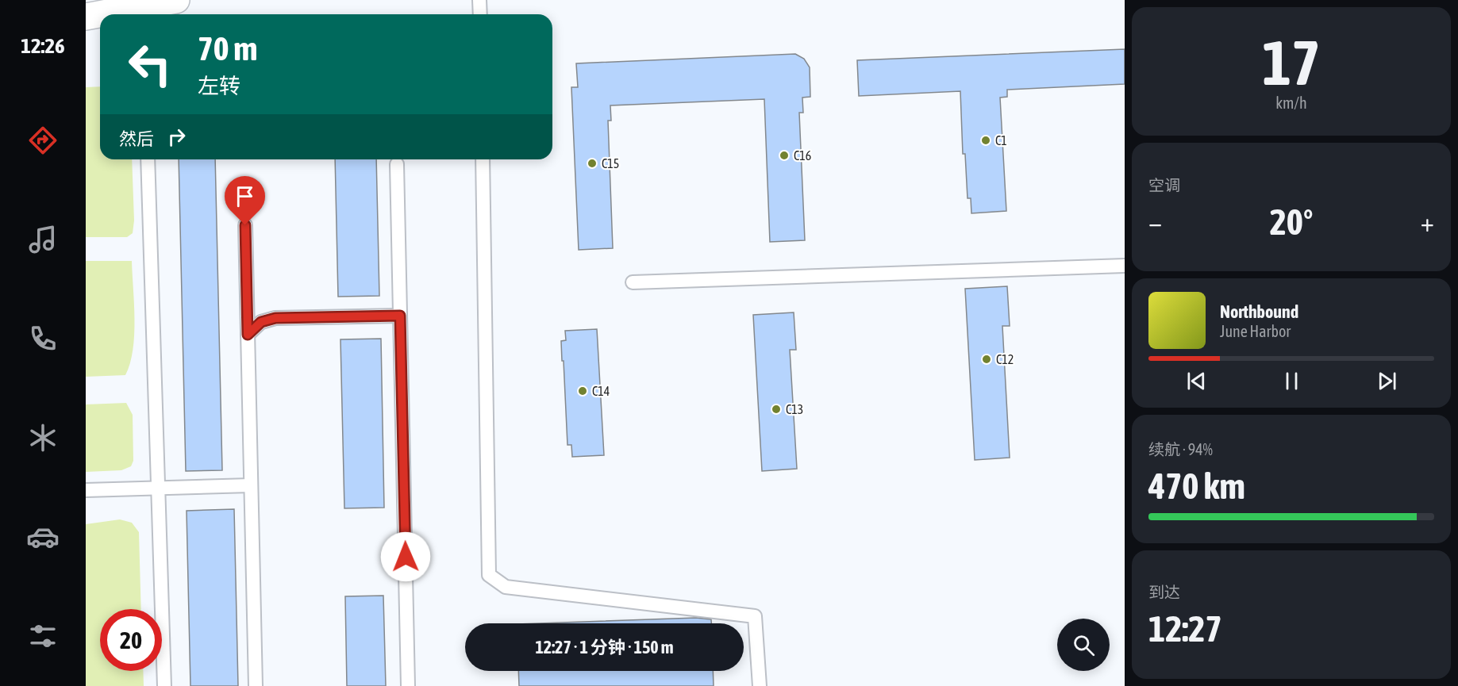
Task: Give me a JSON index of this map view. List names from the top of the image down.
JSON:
{
  "places": [
    "C1",
    "C16",
    "C15",
    "C12",
    "C14",
    "C13"
  ],
  "page": {
    "tabs": "12:26",
    "tile": [
      ["17", "km/h"],
      "空调",
      ["续航 · 94%", "470 km"],
      ["到达", "12:27"]
    ],
    "turn": ["70 m", "左转"],
    "then": "然后",
    "heat": ["−", "20°", "+"],
    "song": ["Northbound", "June Harbor"],
    "limit": "20",
    "trip": "12:27 · 1 分钟 · 150 m"
  }
}
